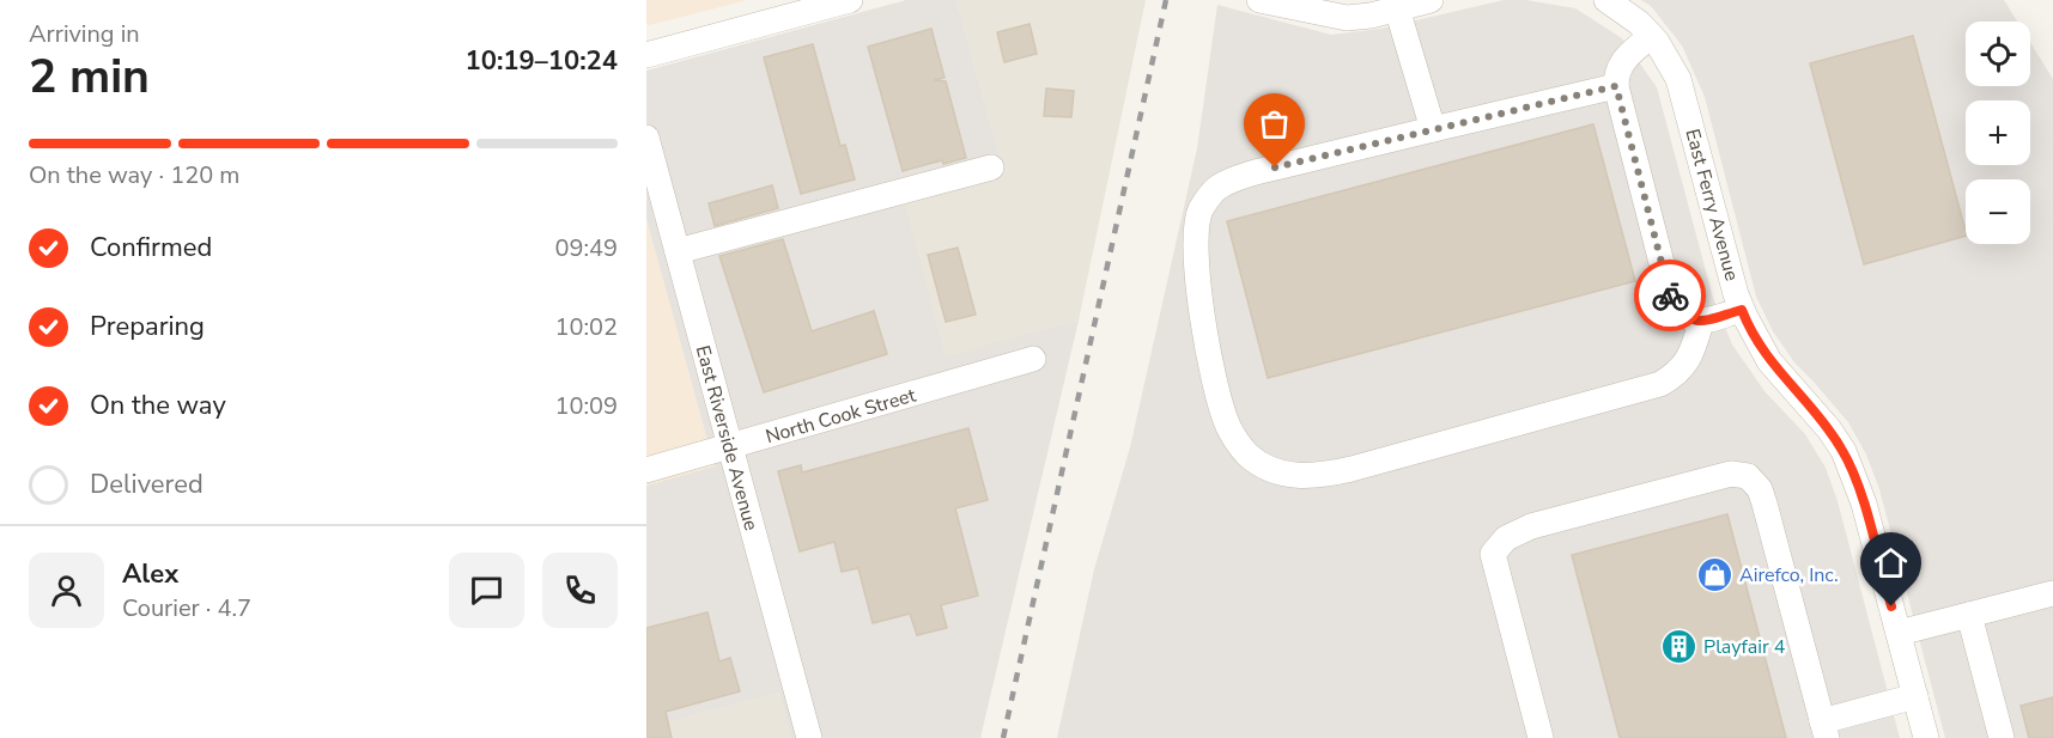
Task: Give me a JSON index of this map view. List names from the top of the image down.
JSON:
{
  "streets": {
    "street": ["East Ferry Avenue", "North Cook Street", "East Riverside Avenue"]
  },
  "crossings": [
    ["North Cook Street", "East Riverside Avenue"]
  ],
  "places": {
    "shop": ["Airefco, Inc."],
    "building": ["Playfair 4"]
  },
  "page": {
    "heading": ["2 min", "Arriving in", "10:19–10:24"],
    "panel": ["Alex", "Courier · 4.7"],
    "map_buttons": ["+", "−"],
    "bar": "On the way · 120 m",
    "list": [
      ["Confirmed", "09:49"],
      ["Preparing", "10:02"],
      ["On the way", "10:09"],
      "Delivered"
    ]
  }
}
